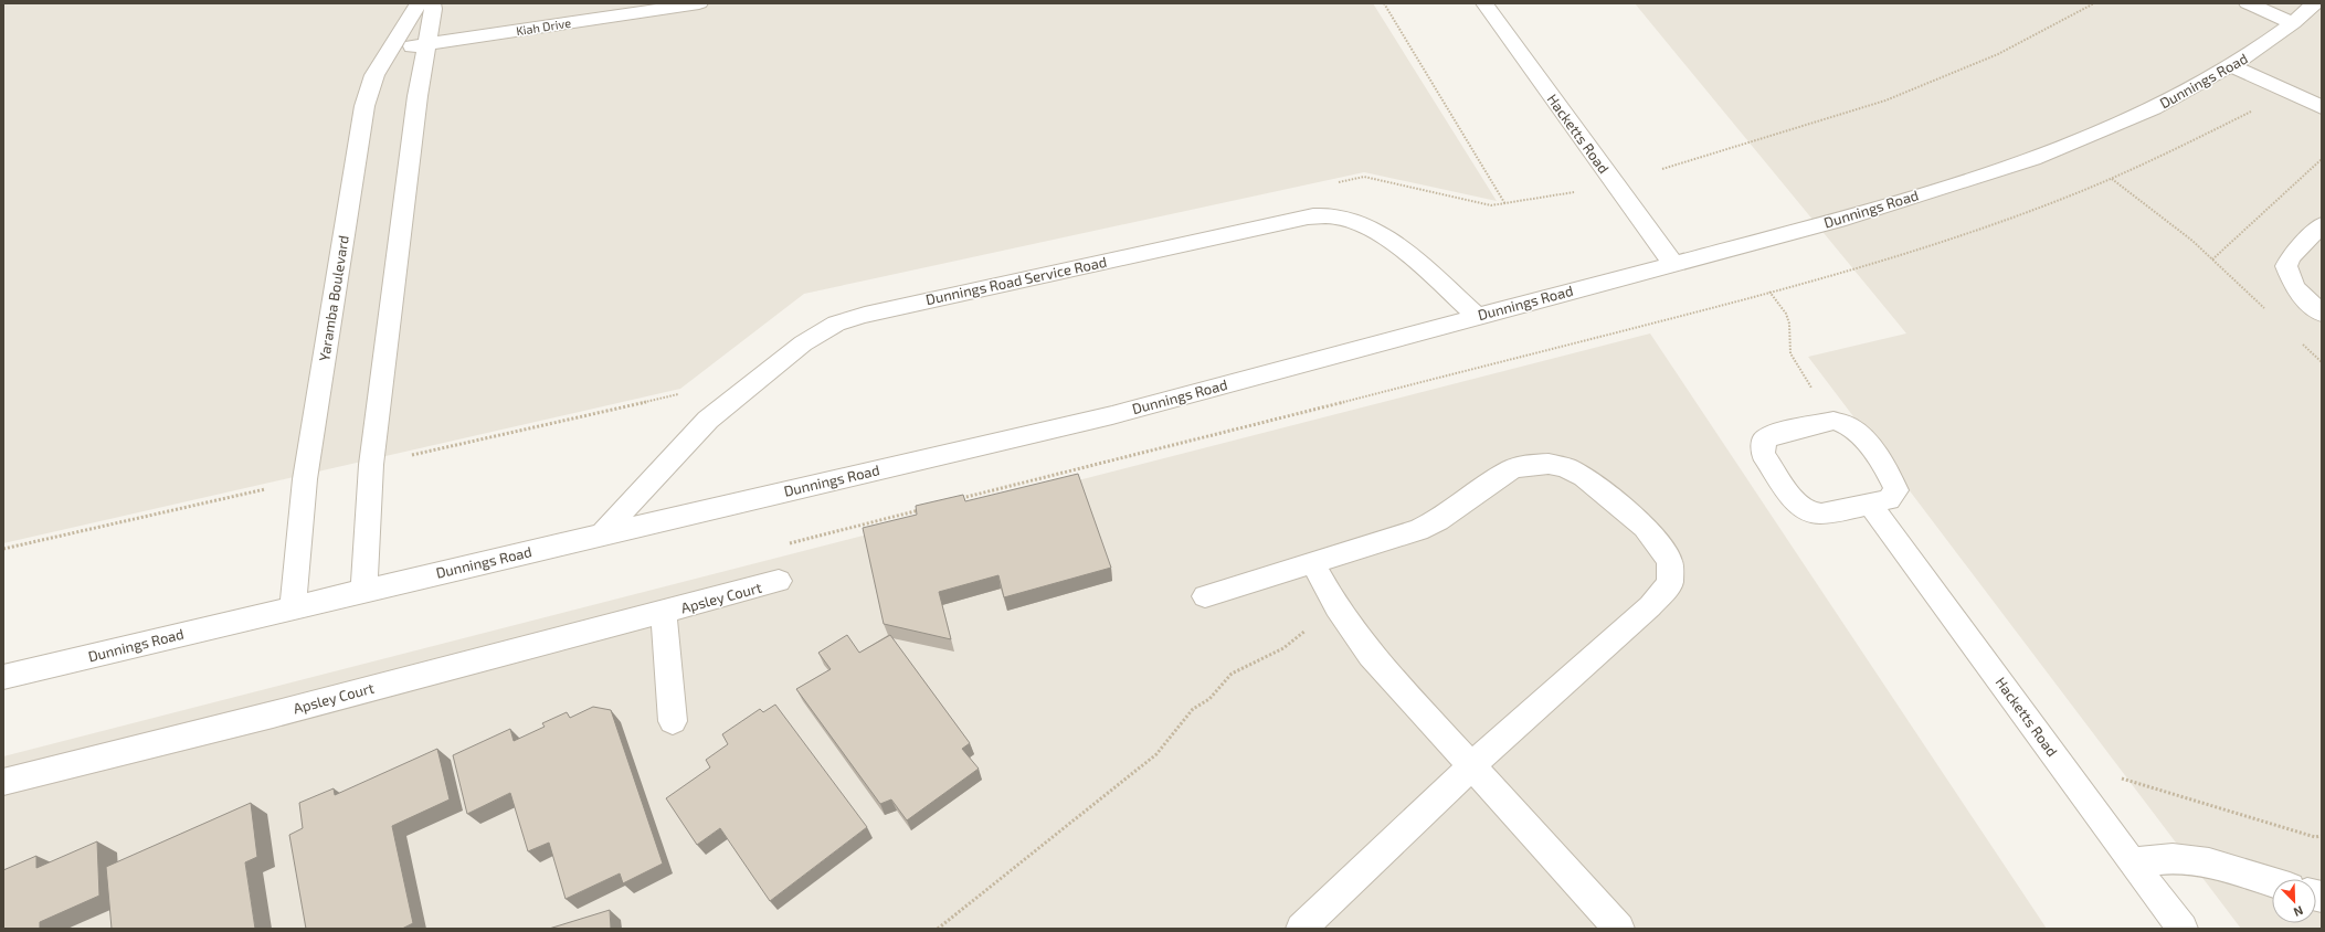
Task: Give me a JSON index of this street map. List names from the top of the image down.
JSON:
{
  "streets": {
    "street": [
      "Kiah Drive",
      "Dunnings Road",
      "Hacketts Road",
      "Dunnings Road Service Road",
      "Yaramba Boulevard",
      "Apsley Court"
    ]
  },
  "crossings": [
    ["Kiah Drive", "Yaramba Boulevard"],
    ["Dunnings Road", "Hacketts Road"],
    ["Dunnings Road", "Dunnings Road Service Road"],
    ["Dunnings Road", "Yaramba Boulevard"]
  ],
  "north": "bottom right"
}
